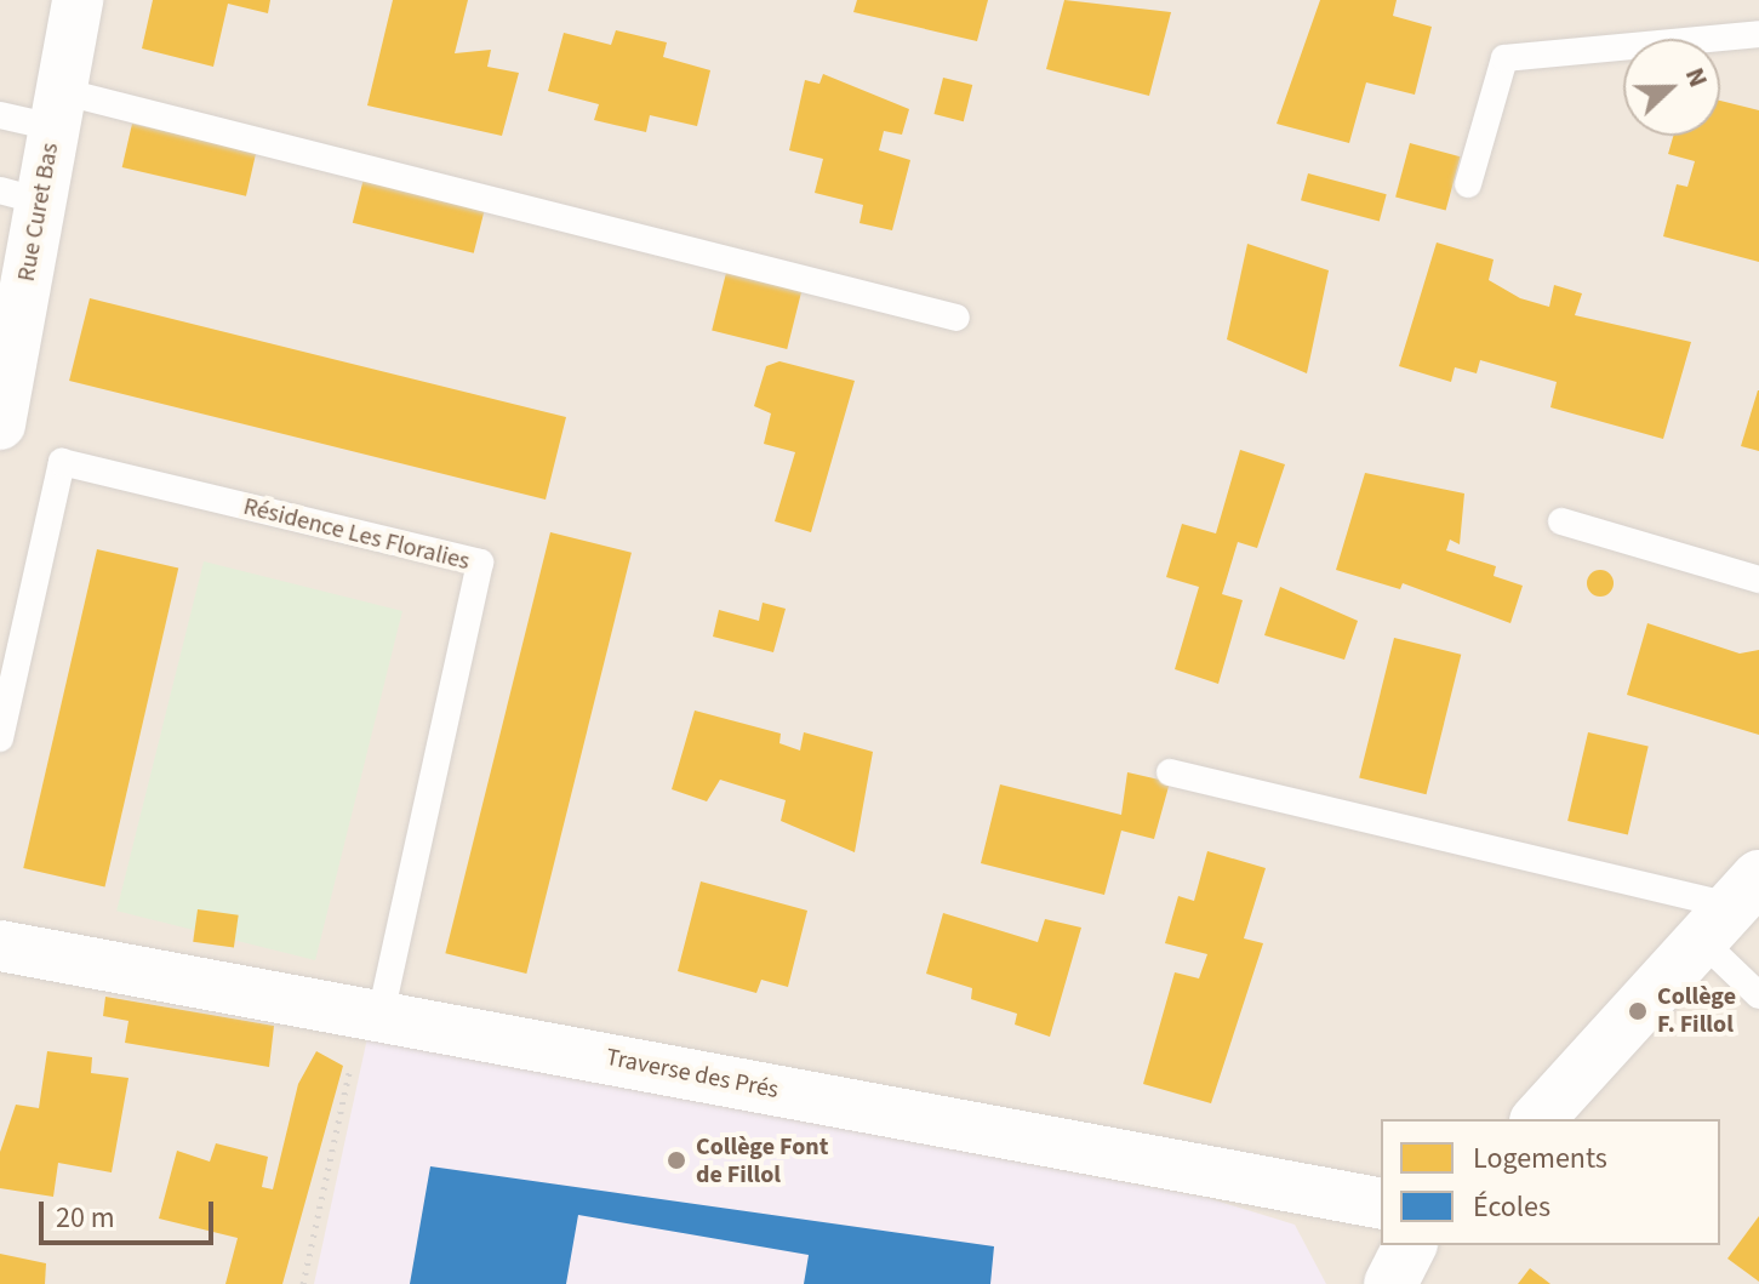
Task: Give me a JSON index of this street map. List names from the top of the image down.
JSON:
{
  "streets": {
    "street": ["Rue Curet Bas", "Traverse des Prés"],
    "lane": ["Résidence Les Floralies"]
  },
  "crossings": [
    ["Résidence Les Floralies", "Traverse des Prés"]
  ],
  "places": ["Collège F. Fillol", "Collège Font de Fillol"],
  "legend": ["Logements", "Écoles"],
  "scale_bar": "20 m",
  "north": "right"
}
